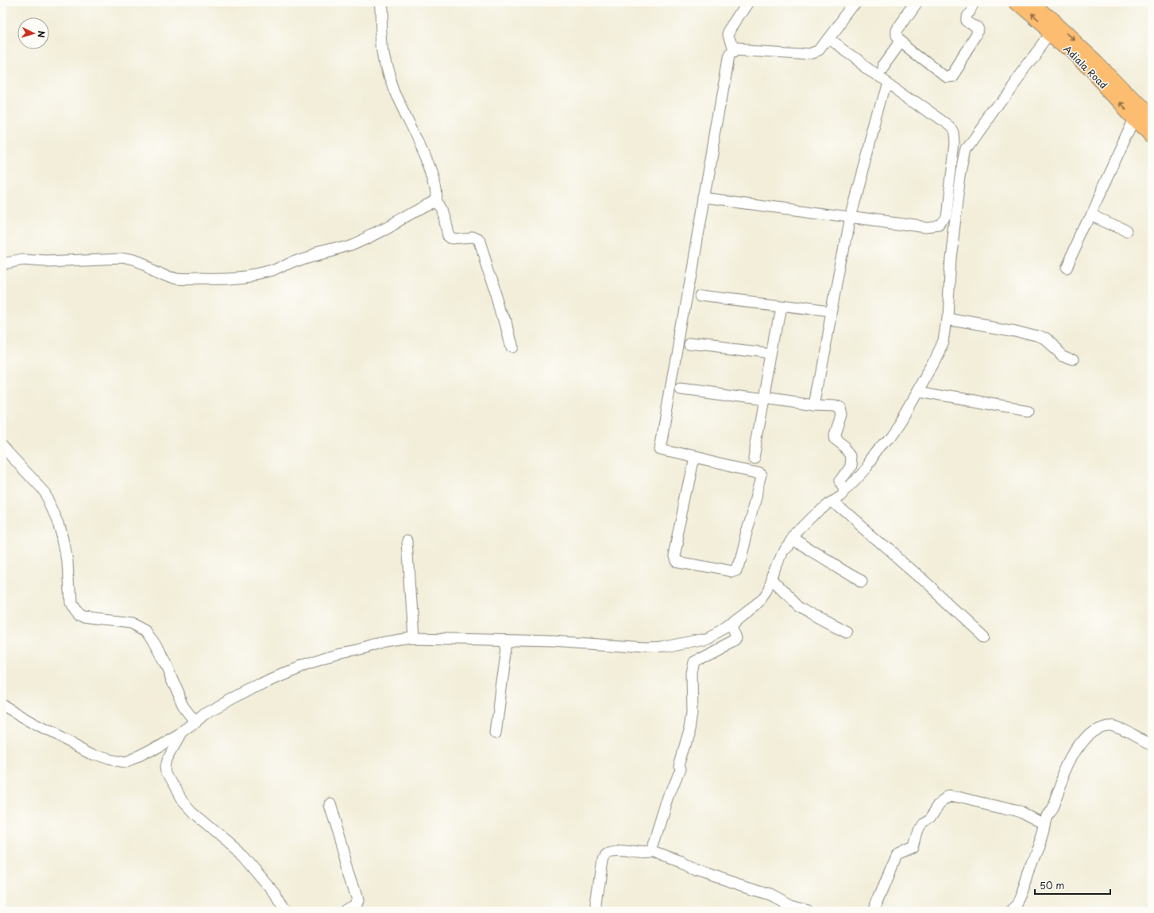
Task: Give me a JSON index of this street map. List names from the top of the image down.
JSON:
{
  "streets": {
    "main road": ["Adiala Road"]
  },
  "scale_bar": "50 m",
  "north": "right"
}
